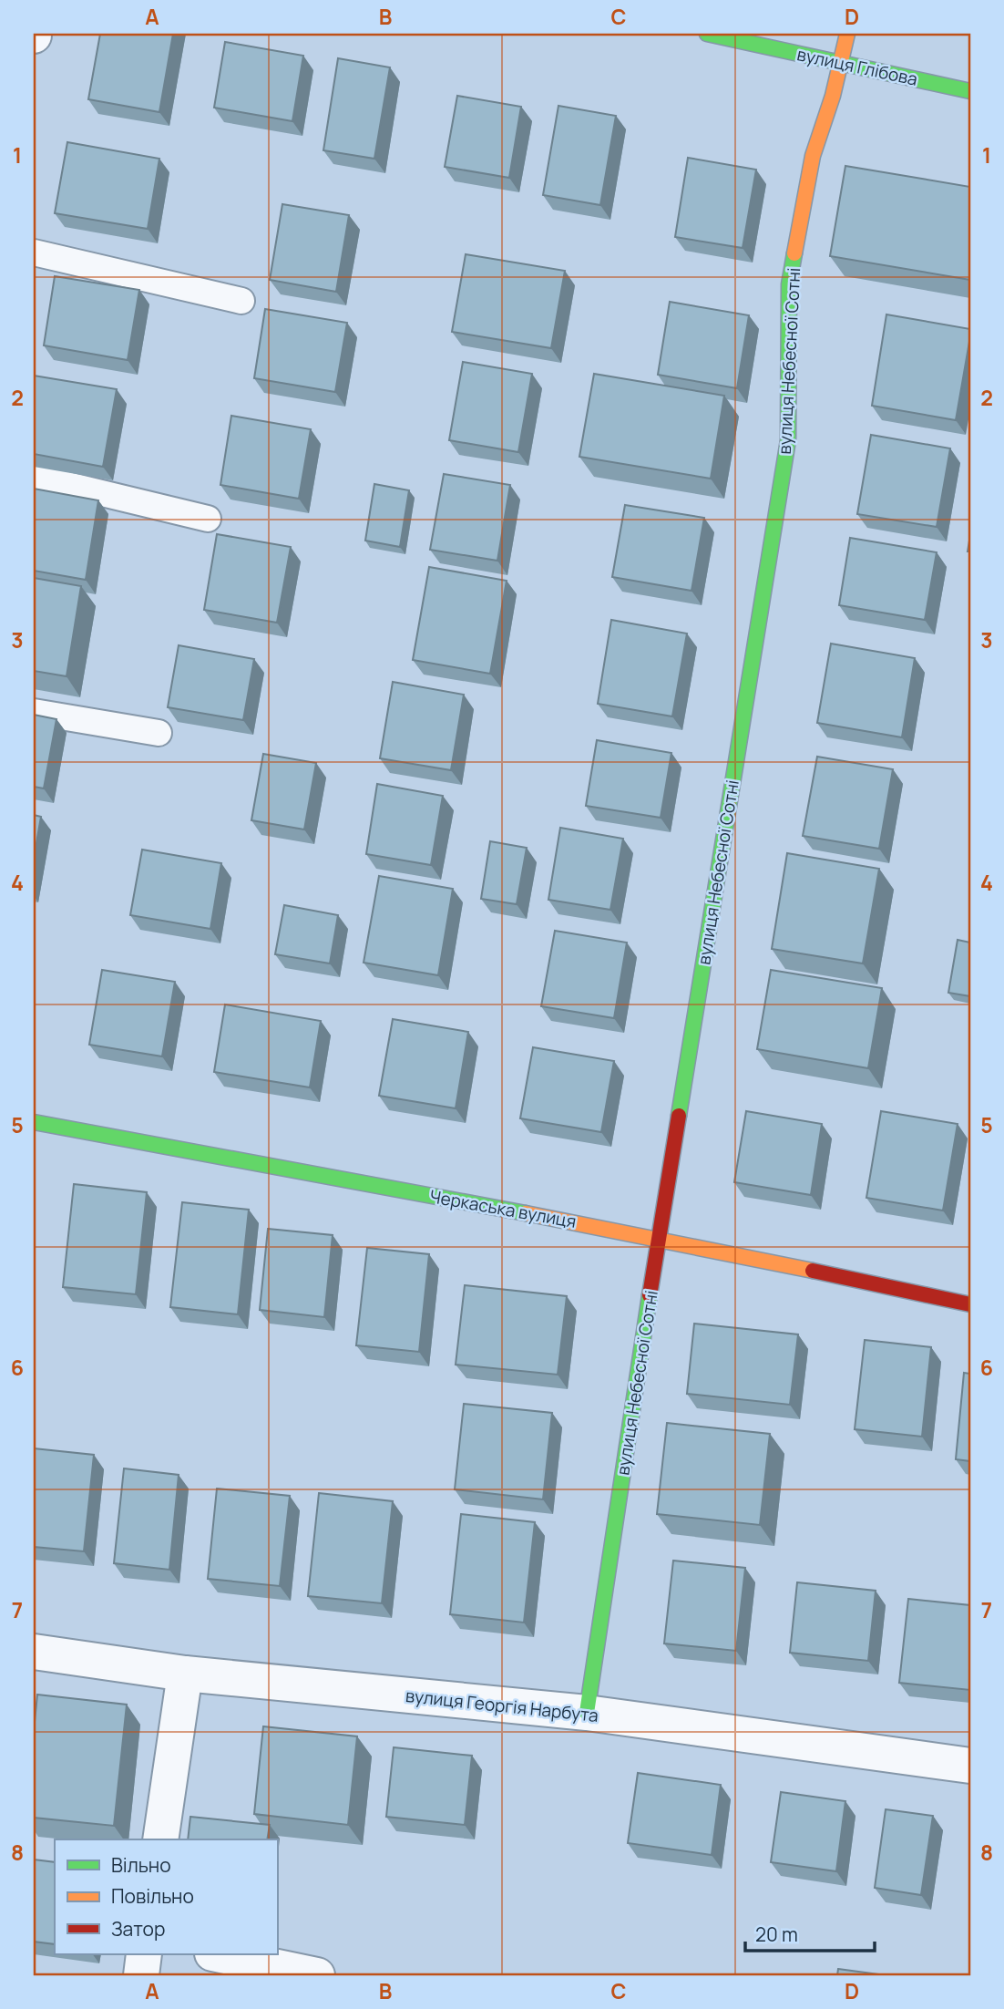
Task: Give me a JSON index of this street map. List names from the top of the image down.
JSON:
{
  "streets": {
    "street": [
      "вулиця Глібова",
      "вулиця Небесної Сотні",
      "Черкаська вулиця",
      "вулиця Георгія Нарбута"
    ]
  },
  "crossings": [
    ["вулиця Глібова", "вулиця Небесної Сотні"],
    ["вулиця Небесної Сотні", "Черкаська вулиця"],
    ["вулиця Небесної Сотні", "вулиця Георгія Нарбута"]
  ],
  "legend": ["Вільно", "Повільно", "Затор"],
  "scale_bar": "20 m",
  "grid": {
    "columns": [
      "A",
      "B",
      "C",
      "D"
    ],
    "rows": [
      "1",
      "2",
      "3",
      "4",
      "5",
      "6",
      "7",
      "8"
    ]
  }
}
